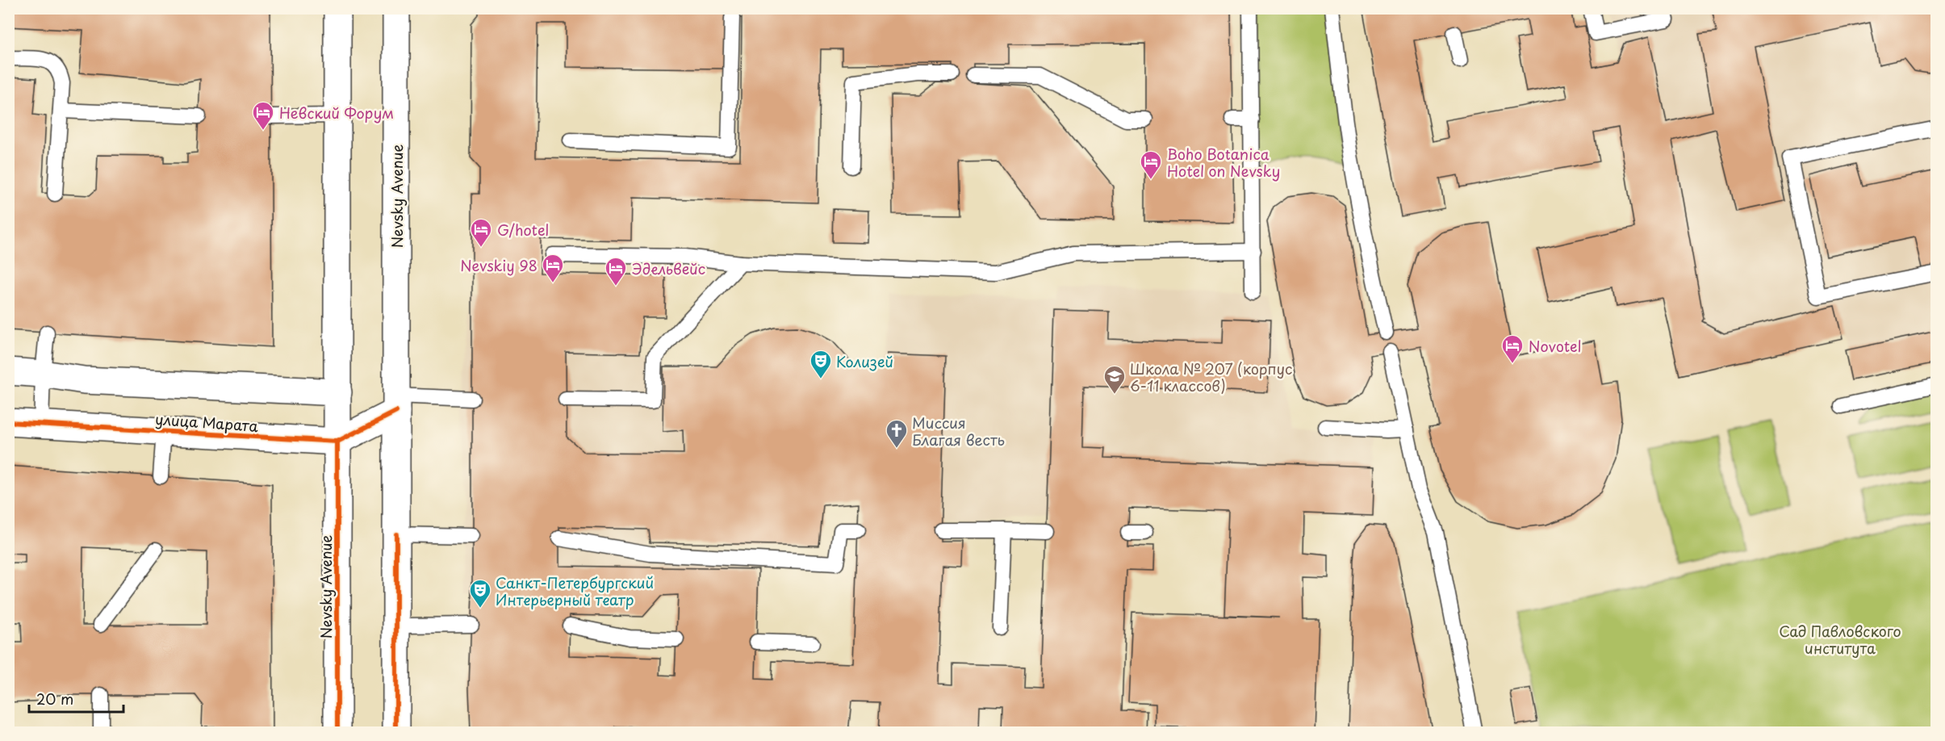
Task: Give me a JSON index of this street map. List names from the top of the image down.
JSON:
{
  "streets": {
    "main road": ["Nevsky Avenue", "улица Марата"]
  },
  "crossings": [
    ["Nevsky Avenue", "улица Марата"]
  ],
  "parks": ["Сад Павловского института"],
  "places": {
    "hotel": [
      "Невский Форум",
      "Boho Botanica Hotel on Nevsky",
      "G/hotel",
      "Nevskiy 98",
      "Эдельвейс",
      "Novotel"
    ],
    "theatre": ["Колизей", "Санкт-Петербургский Интерьерный театр"],
    "school or university": ["Школа № 207 (корпус 6-11 классов)"],
    "church": ["Миссия Благая весть"]
  },
  "scale_bar": "20 m"
}
